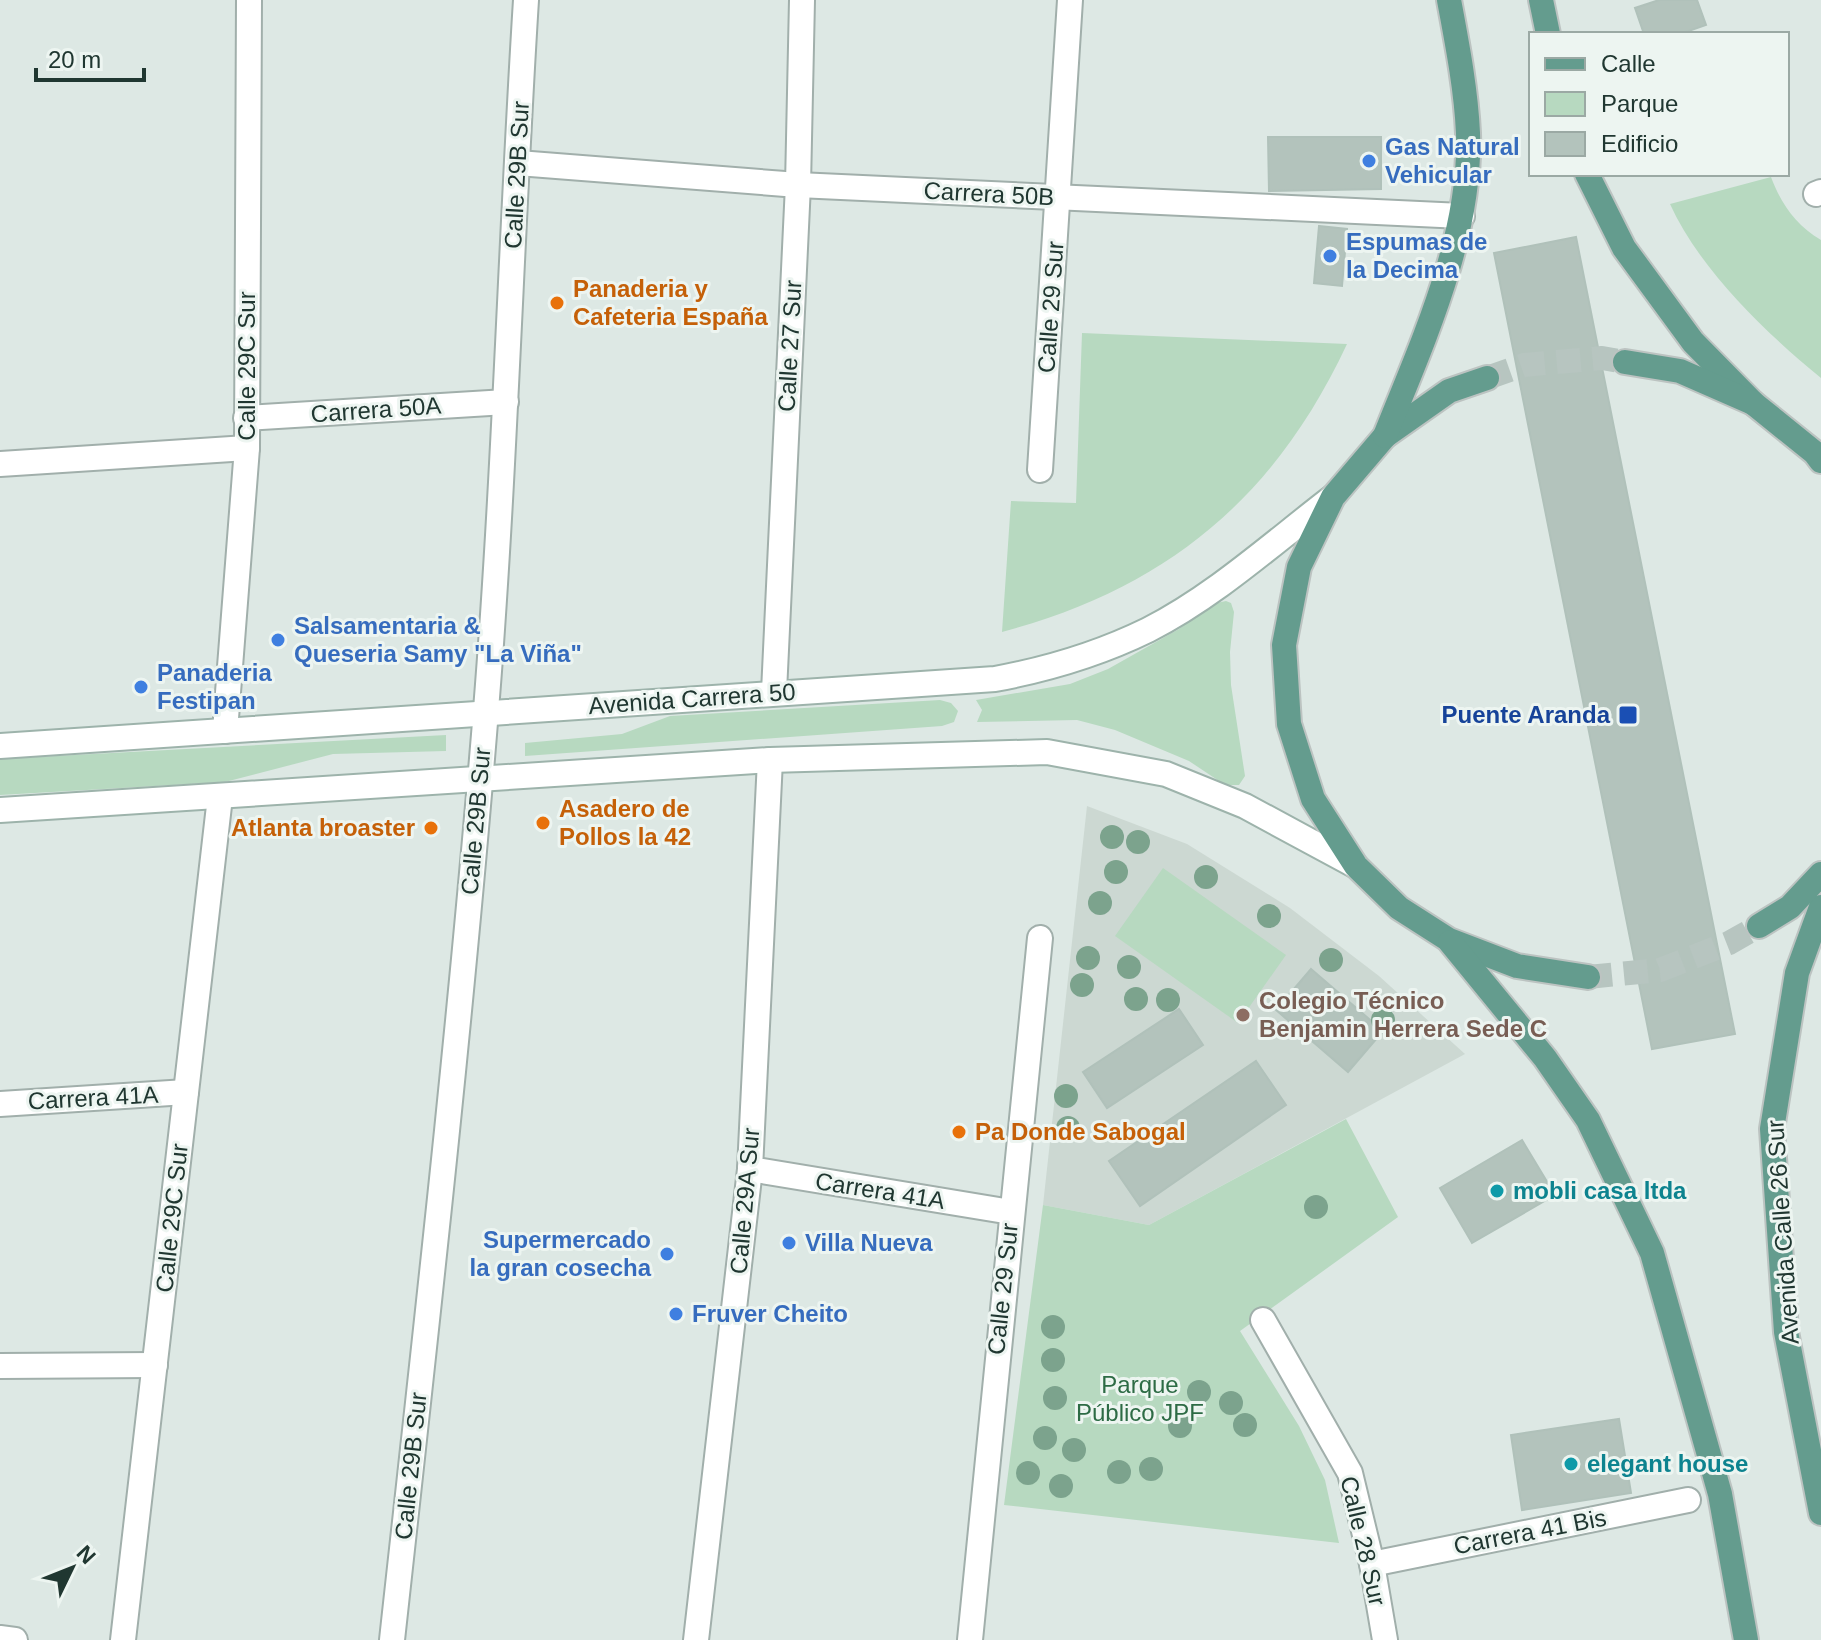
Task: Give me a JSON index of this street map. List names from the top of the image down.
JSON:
{
  "streets": {
    "main road": ["Avenida Calle 26 Sur"],
    "street": [
      "Calle 29B Sur",
      "Carrera 50B",
      "Calle 29 Sur",
      "Calle 27 Sur",
      "Calle 29C Sur",
      "Carrera 50A",
      "Avenida Carrera 50",
      "Carrera 41A",
      "Calle 29A Sur",
      "Carrera 41 Bis",
      "Calle 28 Sur"
    ]
  },
  "crossings": [
    ["Calle 29B Sur", "Carrera 50B"],
    ["Calle 29B Sur", "Carrera 50A"],
    ["Calle 29B Sur", "Avenida Carrera 50"],
    ["Carrera 50B", "Calle 29 Sur"],
    ["Carrera 50B", "Calle 27 Sur"],
    ["Calle 29 Sur", "Carrera 41A"],
    ["Calle 27 Sur", "Avenida Carrera 50"],
    ["Calle 29C Sur", "Carrera 50A"],
    ["Calle 29C Sur", "Avenida Carrera 50"],
    ["Calle 29C Sur", "Carrera 41A"],
    ["Carrera 41A", "Calle 29A Sur"],
    ["Carrera 41 Bis", "Calle 28 Sur"]
  ],
  "parks": ["Parque Público JPF"],
  "places": {
    "other": [
      "Gas Natural Vehicular",
      "Espumas de la Decima",
      "Panaderia y Cafeteria España",
      "Salsamentaria & Queseria Samy \"La Viña\"",
      "Panaderia Festipan",
      "Asadero de Pollos la 42",
      "Atlanta broaster",
      "Colegio Técnico Benjamin Herrera Sede C",
      "Pa Donde Sabogal",
      "mobli casa ltda",
      "Villa Nueva",
      "Supermercado la gran cosecha",
      "Fruver Cheito",
      "elegant house"
    ],
    "transit": ["Puente Aranda"]
  },
  "legend": ["Calle", "Parque", "Edificio"],
  "scale_bar": "20 m",
  "north": "top right"
}
